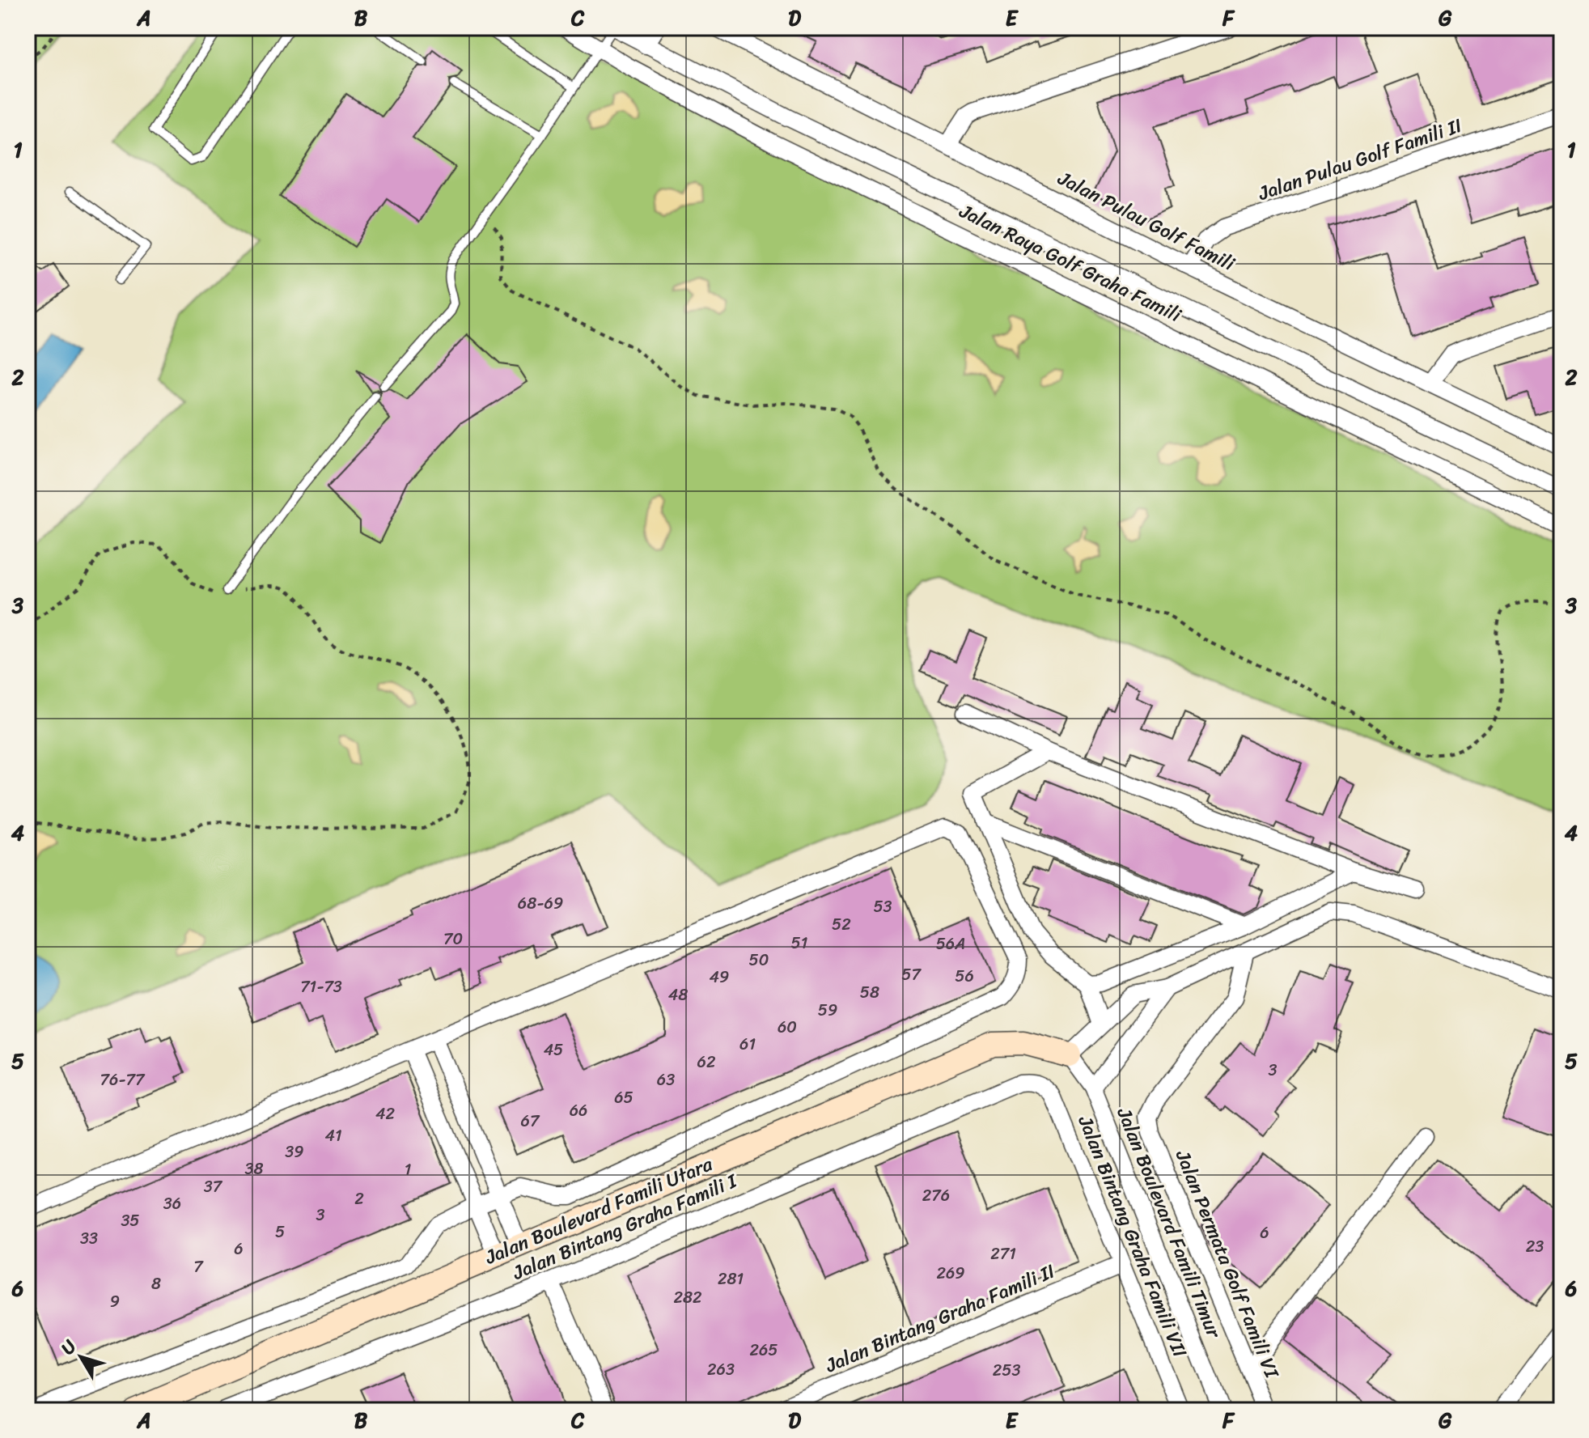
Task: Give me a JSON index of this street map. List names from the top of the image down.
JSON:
{
  "streets": {
    "street": [
      "Jalan Pulau Golf Famili II",
      "Jalan Pulau Golf Famili",
      "Jalan Raya Golf Graha Famili",
      "Jalan Boulevard Famili Utara",
      "Jalan Boulevard Famili Timur",
      "Jalan Bintang Graha Famili I",
      "Jalan Bintang Graha Famili VII",
      "Jalan Permata Golf Famili VI",
      "Jalan Bintang Graha Famili II"
    ]
  },
  "crossings": [
    ["Jalan Pulau Golf Famili II", "Jalan Pulau Golf Famili"],
    ["Jalan Boulevard Famili Utara", "Jalan Boulevard Famili Timur"],
    ["Jalan Bintang Graha Famili I", "Jalan Bintang Graha Famili VII"],
    ["Jalan Bintang Graha Famili VII", "Jalan Bintang Graha Famili II"]
  ],
  "house_numbers": [
    "68-69",
    "53",
    "52",
    "70",
    "51",
    "56A",
    "50",
    "57",
    "56",
    "49",
    "71-73",
    "58",
    "48",
    "59",
    "60",
    "61",
    "45",
    "62",
    "3",
    "76-77",
    "63",
    "65",
    "66",
    "42",
    "67",
    "41",
    "39",
    "38",
    "1",
    "37",
    "276",
    "2",
    "36",
    "3",
    "35",
    "5",
    "6",
    "33",
    "23",
    "6",
    "271",
    "7",
    "269",
    "281",
    "8",
    "282",
    "9",
    "265",
    "263",
    "253"
  ],
  "north": "top left",
  "grid": {
    "columns": [
      "A",
      "B",
      "C",
      "D",
      "E",
      "F",
      "G"
    ],
    "rows": [
      "1",
      "2",
      "3",
      "4",
      "5",
      "6"
    ]
  }
}
